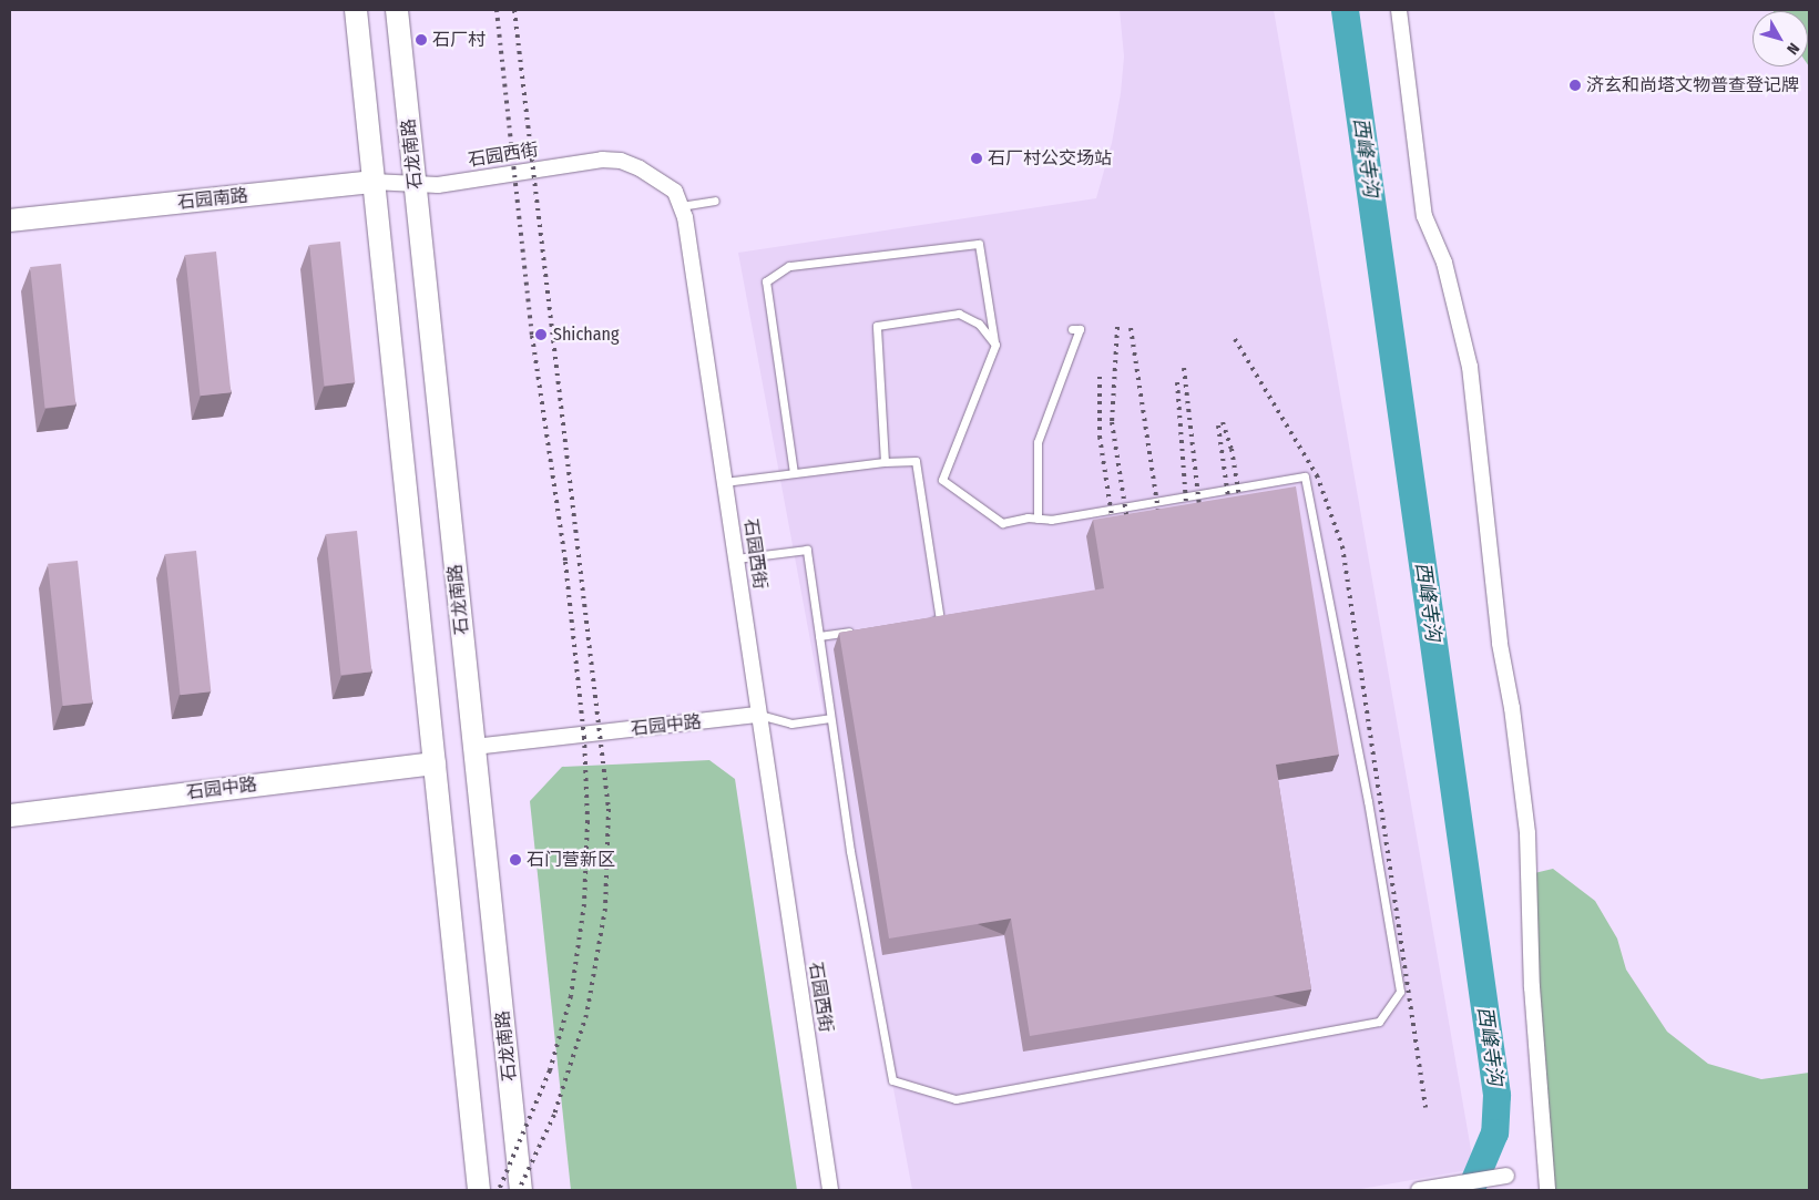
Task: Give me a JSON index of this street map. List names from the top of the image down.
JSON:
{
  "streets": {
    "main road": ["石龙南路", "石园南路", "石园中路"],
    "street": ["石园西街"]
  },
  "crossings": [
    ["石龙南路", "石园西街"],
    ["石龙南路", "石园南路"],
    ["石龙南路", "石园中路"],
    ["石园西街", "石园南路"],
    ["石园西街", "石园中路"]
  ],
  "water": ["西峰寺沟"],
  "places": [
    "石厂村",
    "济玄和尚塔文物普查登记牌",
    "石厂村公交场站",
    "Shichang",
    "石门营新区"
  ],
  "north": "bottom right"
}
